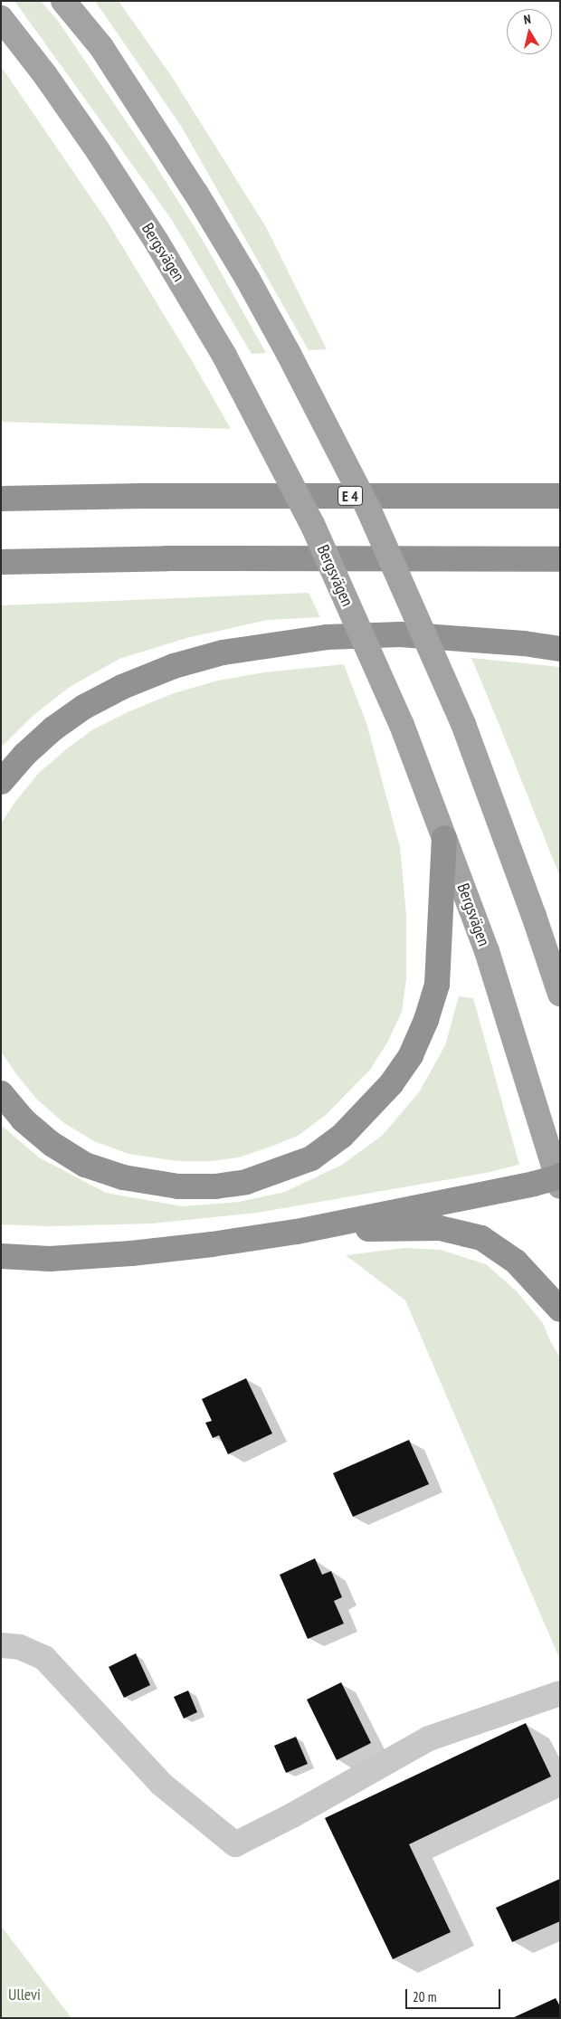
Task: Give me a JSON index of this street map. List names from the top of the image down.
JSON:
{
  "streets": {
    "highway": ["E 4"],
    "main road": ["Bergsvägen"]
  },
  "parks": ["Ullevi"],
  "scale_bar": "20 m",
  "north": "top"
}
